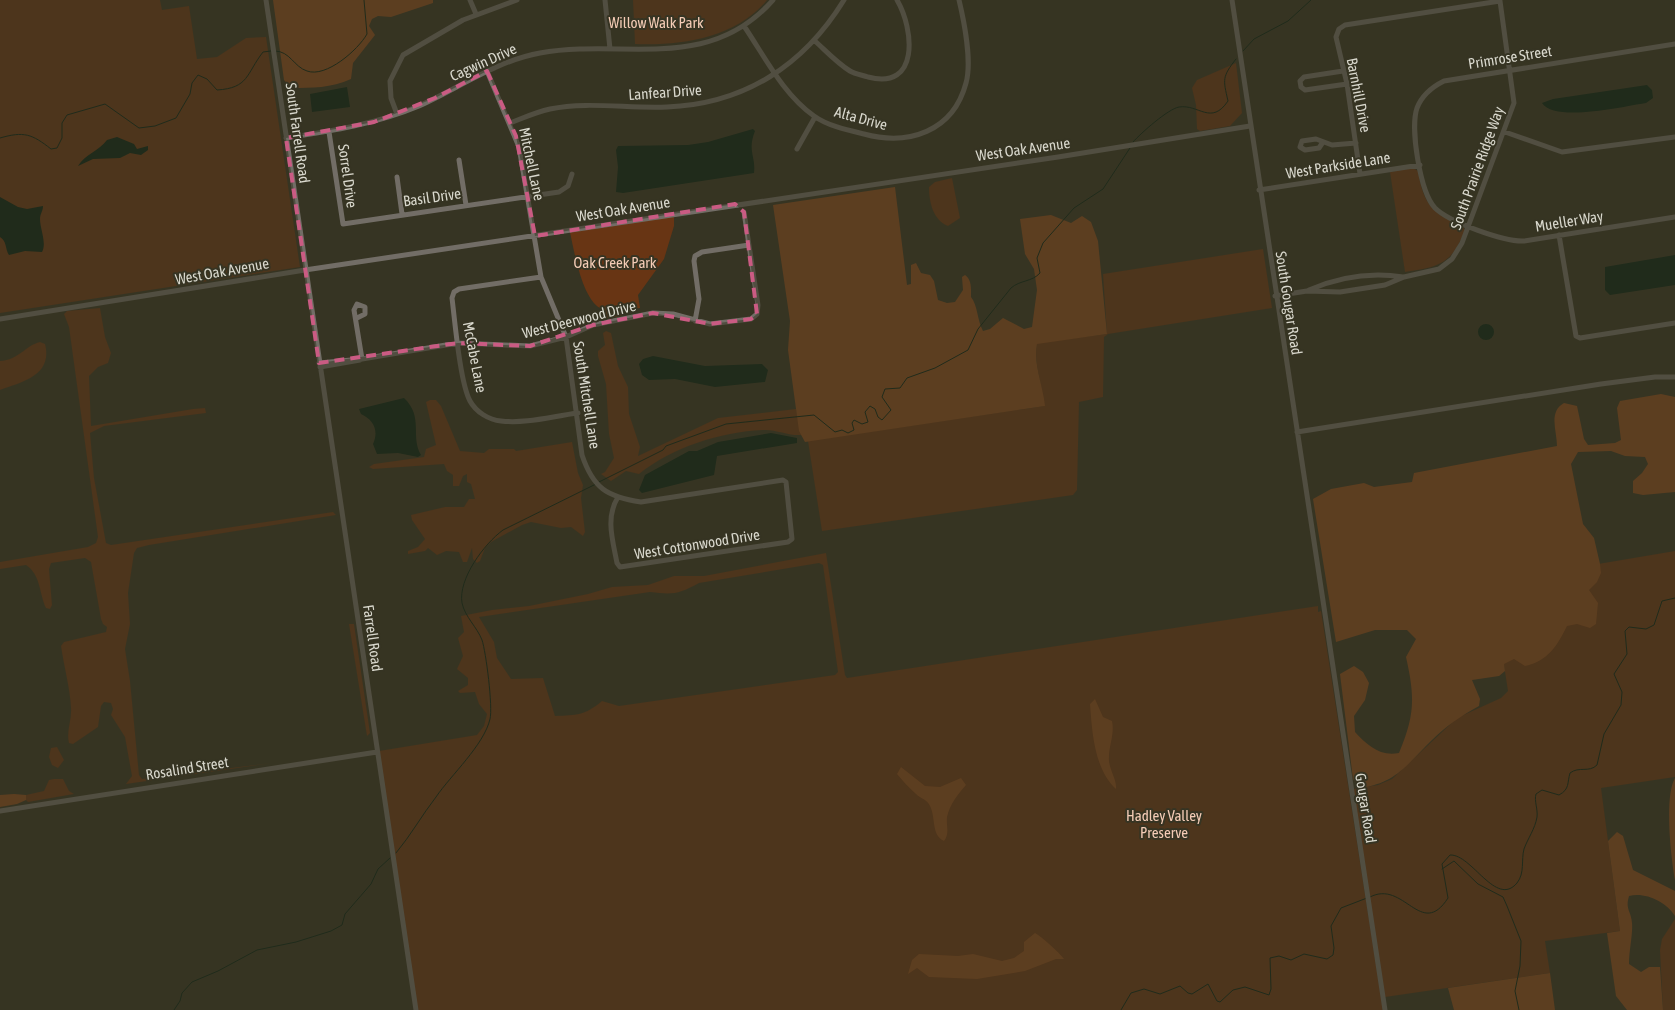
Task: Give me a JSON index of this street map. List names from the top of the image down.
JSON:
{
  "streets": {
    "street": [
      "Primrose Street",
      "Cagwin Drive",
      "Lanfear Drive",
      "Barnhill Drive",
      "Alta Drive",
      "South Farrell Road",
      "West Oak Avenue",
      "Mitchell Lane",
      "West Parkside Lane",
      "South Prairie Ridge Way",
      "Sorrel Drive",
      "Basil Drive",
      "Mueller Way",
      "South Gougar Road",
      "West Deerwood Drive",
      "McCabe Lane",
      "South Mitchell Lane",
      "West Cottonwood Drive",
      "Farrell Road",
      "Rosalind Street",
      "Gougar Road"
    ]
  },
  "crossings": [
    ["Primrose Street", "West Parkside Lane"],
    ["Primrose Street", "South Prairie Ridge Way"],
    ["Primrose Street", "Mueller Way"],
    ["Cagwin Drive", "Alta Drive"],
    ["Cagwin Drive", "South Farrell Road"],
    ["Cagwin Drive", "Mitchell Lane"],
    ["Cagwin Drive", "Sorrel Drive"],
    ["Lanfear Drive", "Alta Drive"],
    ["Lanfear Drive", "Mitchell Lane"],
    ["Barnhill Drive", "West Parkside Lane"],
    ["Barnhill Drive", "South Prairie Ridge Way"],
    ["South Farrell Road", "West Oak Avenue"],
    ["South Farrell Road", "Farrell Road"],
    ["West Oak Avenue", "Mitchell Lane"],
    ["West Oak Avenue", "South Gougar Road"],
    ["West Oak Avenue", "South Mitchell Lane"],
    ["West Oak Avenue", "Farrell Road"],
    ["Mitchell Lane", "Basil Drive"],
    ["Mitchell Lane", "South Mitchell Lane"],
    ["West Parkside Lane", "South Gougar Road"],
    ["South Prairie Ridge Way", "Mueller Way"],
    ["South Prairie Ridge Way", "South Gougar Road"],
    ["Sorrel Drive", "Basil Drive"],
    ["South Gougar Road", "Gougar Road"],
    ["West Deerwood Drive", "McCabe Lane"],
    ["West Deerwood Drive", "South Mitchell Lane"],
    ["West Deerwood Drive", "Farrell Road"],
    ["McCabe Lane", "South Mitchell Lane"],
    ["South Mitchell Lane", "West Cottonwood Drive"],
    ["Farrell Road", "Rosalind Street"]
  ],
  "parks": ["Willow Walk Park", "Oak Creek Park", "Hadley Valley Preserve"]
}
